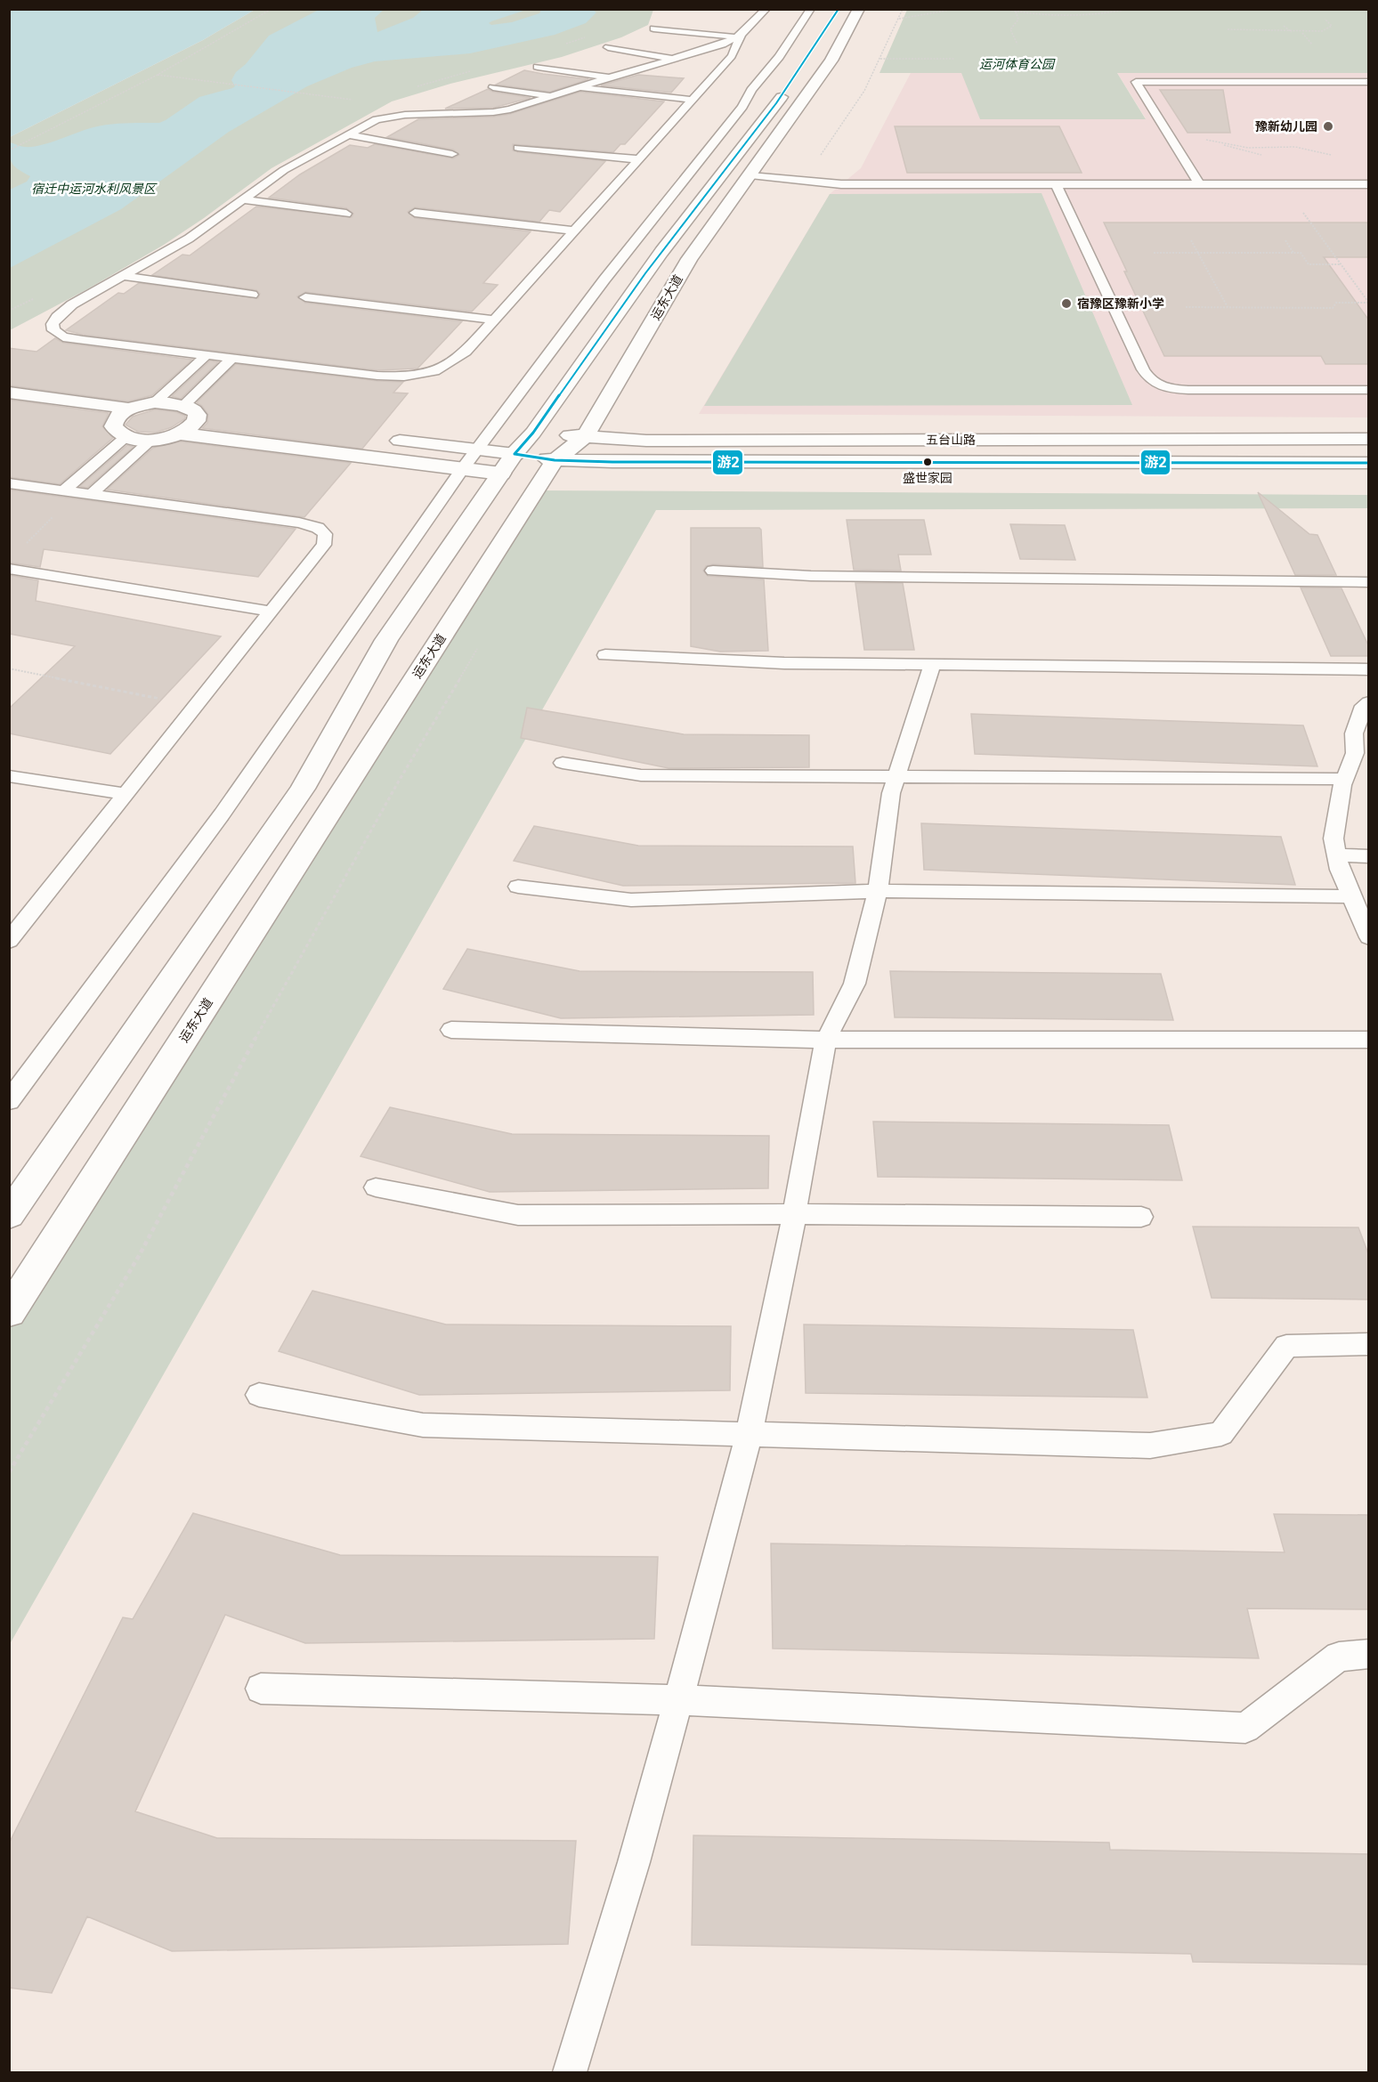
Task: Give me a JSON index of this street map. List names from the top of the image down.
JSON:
{
  "streets": {
    "main road": ["运东大道", "五台山路"]
  },
  "crossings": [
    ["运东大道", "五台山路"]
  ],
  "parks": ["运河体育公园", "宿迁中运河水利风景区"],
  "places": ["豫新幼儿园", "宿豫区豫新小学", "盛世家园"],
  "lines": ["transit line 游2"]
}
